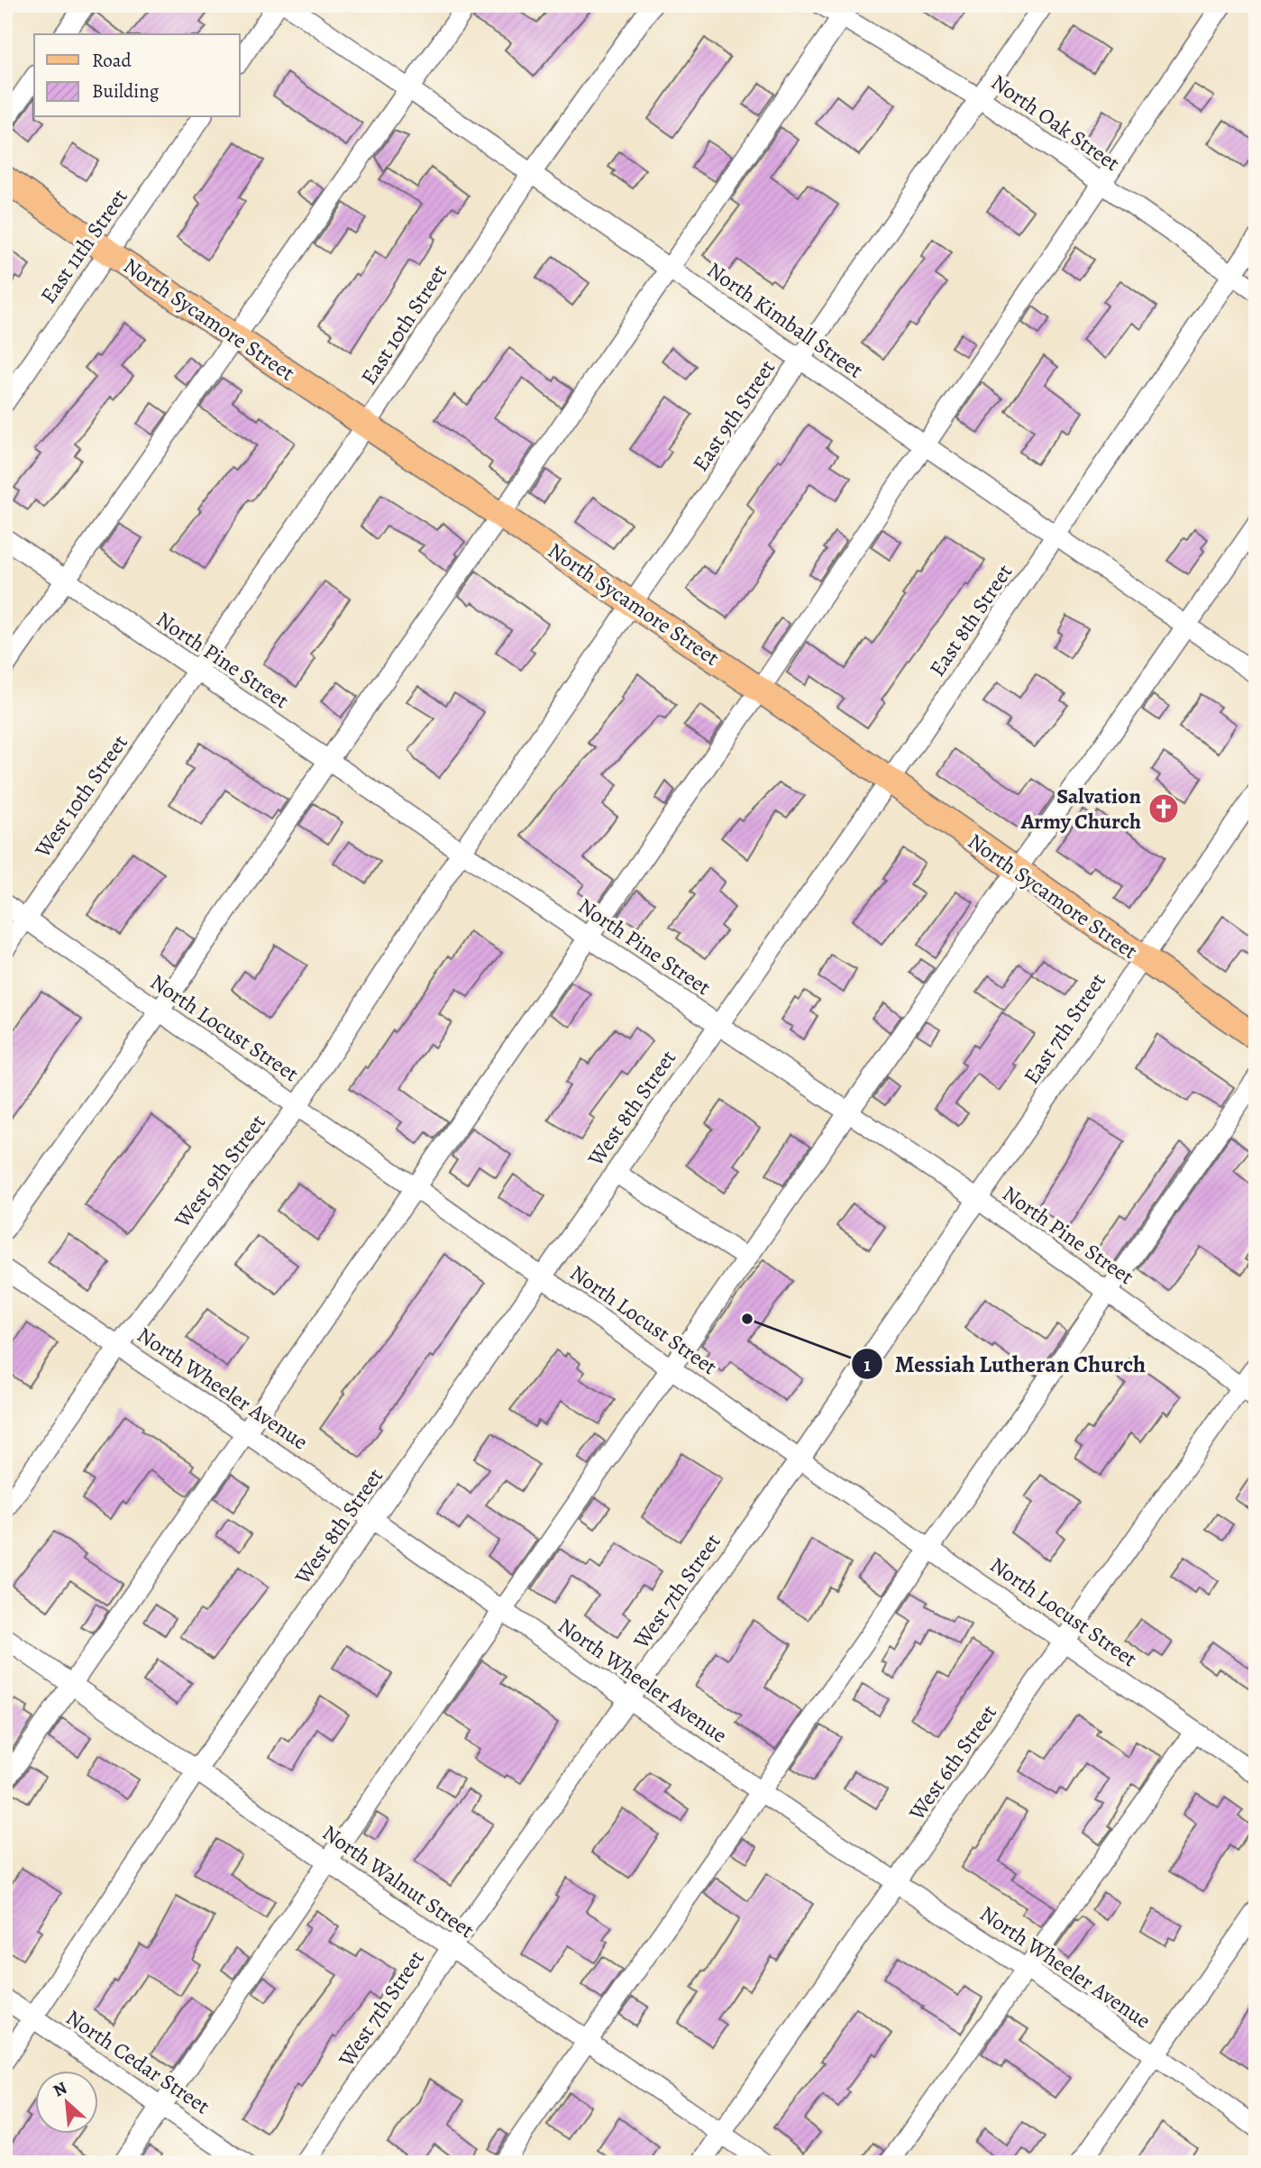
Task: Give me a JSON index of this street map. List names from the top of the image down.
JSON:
{
  "streets": {
    "main road": ["North Sycamore Street"],
    "street": [
      "North Oak Street",
      "East 11th Street",
      "North Kimball Street",
      "East 10th Street",
      "East 9th Street",
      "East 8th Street",
      "North Pine Street",
      "West 10th Street",
      "North Locust Street",
      "East 7th Street",
      "West 8th Street",
      "West 9th Street",
      "North Wheeler Avenue",
      "West 7th Street",
      "West 6th Street",
      "North Walnut Street",
      "North Cedar Street"
    ]
  },
  "crossings": [
    ["North Oak Street", "East 9th Street"],
    ["North Oak Street", "East 8th Street"],
    ["East 11th Street", "North Sycamore Street"],
    ["North Sycamore Street", "East 10th Street"],
    ["North Sycamore Street", "East 9th Street"],
    ["North Sycamore Street", "East 8th Street"],
    ["North Sycamore Street", "East 7th Street"],
    ["North Kimball Street", "East 10th Street"],
    ["North Kimball Street", "East 9th Street"],
    ["North Kimball Street", "East 8th Street"],
    ["East 10th Street", "North Pine Street"],
    ["East 10th Street", "West 10th Street"],
    ["East 9th Street", "North Pine Street"],
    ["East 9th Street", "West 9th Street"],
    ["East 8th Street", "North Pine Street"],
    ["East 8th Street", "West 8th Street"],
    ["North Pine Street", "West 10th Street"],
    ["North Pine Street", "East 7th Street"],
    ["North Pine Street", "West 8th Street"],
    ["North Pine Street", "West 9th Street"],
    ["North Pine Street", "West 7th Street"],
    ["North Pine Street", "West 6th Street"],
    ["West 10th Street", "North Locust Street"],
    ["North Locust Street", "West 8th Street"],
    ["North Locust Street", "West 9th Street"],
    ["North Locust Street", "West 7th Street"],
    ["North Locust Street", "West 6th Street"],
    ["East 7th Street", "West 7th Street"],
    ["West 8th Street", "North Wheeler Avenue"],
    ["West 8th Street", "North Walnut Street"],
    ["West 8th Street", "North Cedar Street"],
    ["West 9th Street", "North Wheeler Avenue"],
    ["North Wheeler Avenue", "West 7th Street"],
    ["North Wheeler Avenue", "West 6th Street"],
    ["West 7th Street", "North Walnut Street"],
    ["West 6th Street", "North Walnut Street"]
  ],
  "places": {
    "church": ["Salvation Army Church"],
    "other": ["Messiah Lutheran Church"]
  },
  "legend": ["Road", "Building"],
  "north": "top left"
}
